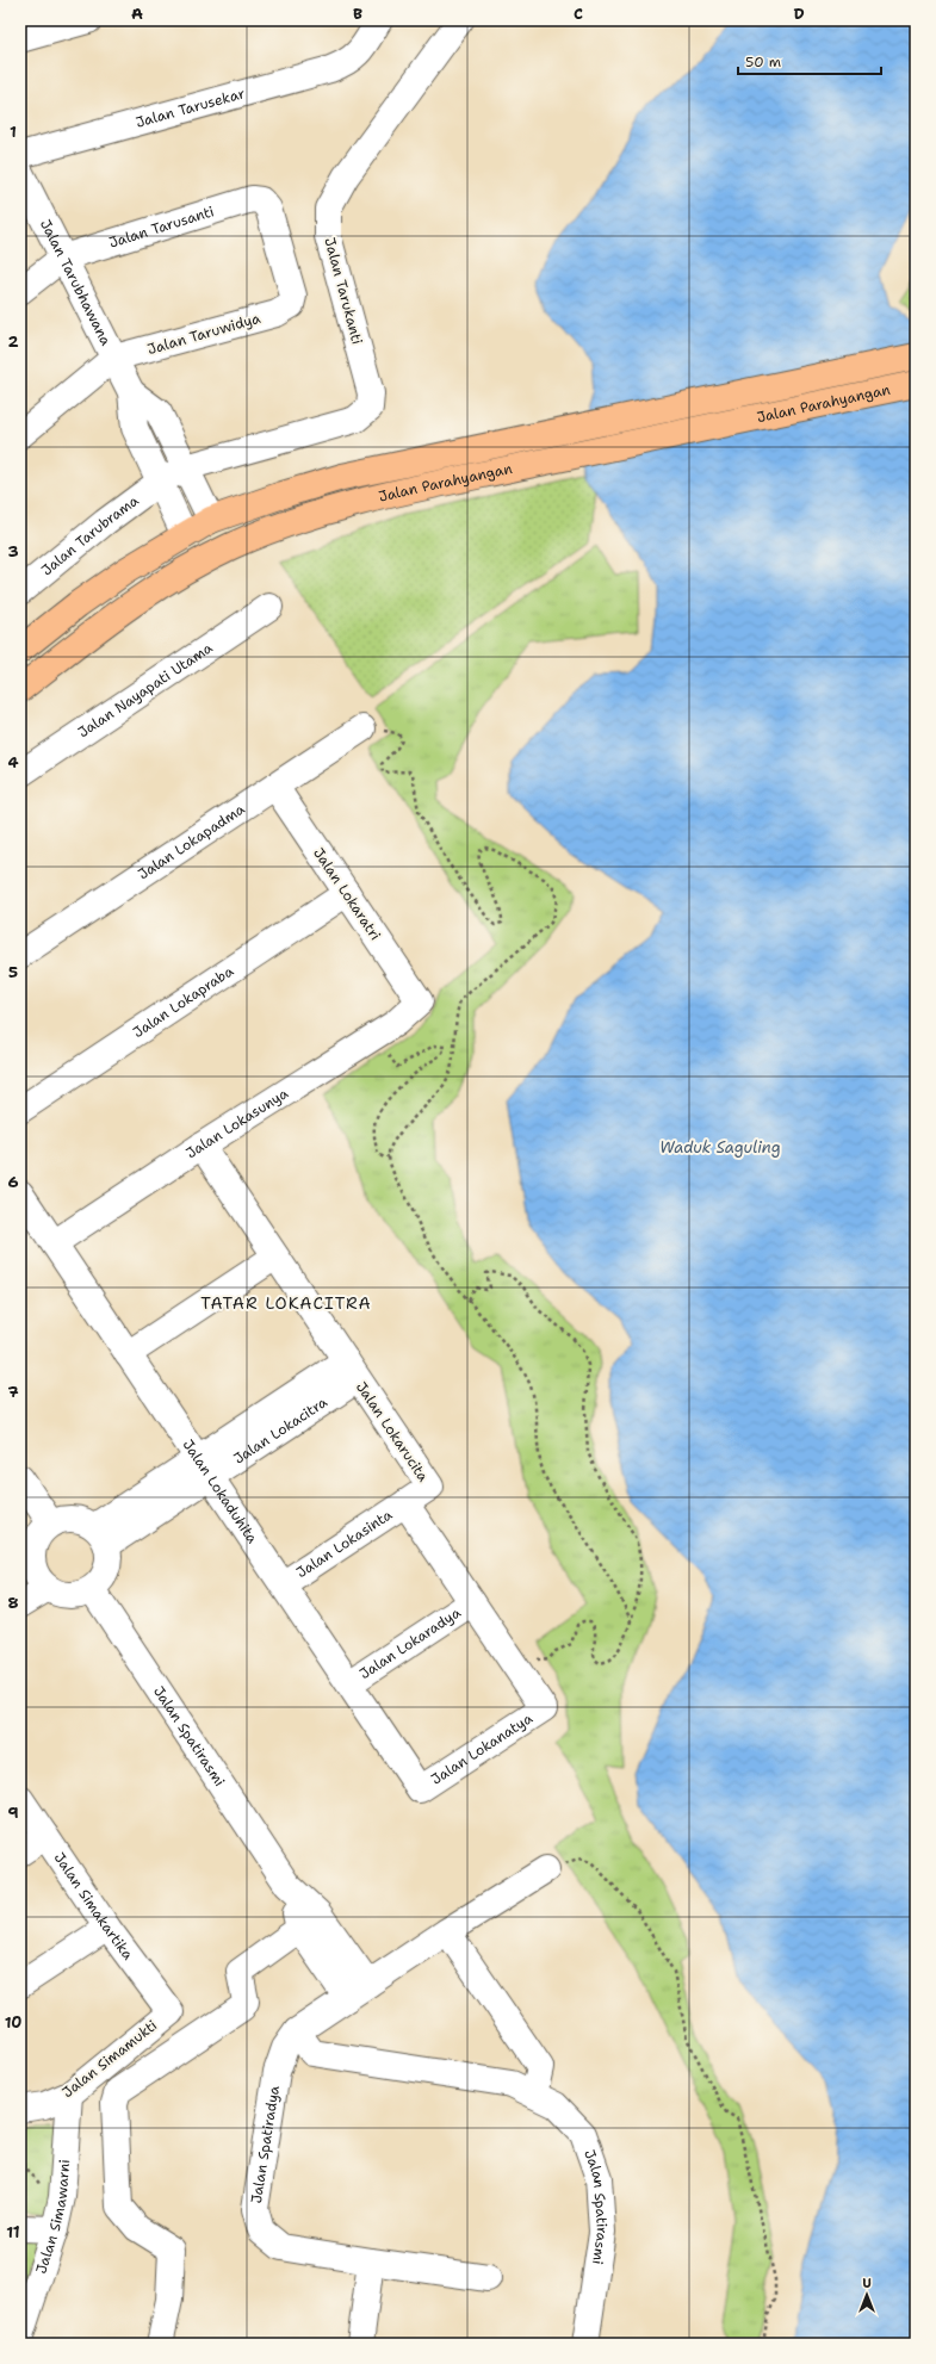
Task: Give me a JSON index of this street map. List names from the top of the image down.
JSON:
{
  "streets": {
    "main road": ["Jalan Parahyangan"],
    "street": [
      "Jalan Tarusekar",
      "Jalan Tarusanti",
      "Jalan Tarubhawana",
      "Jalan Tarukanti",
      "Jalan Taruwidya",
      "Jalan Tarubrama",
      "Jalan Nayapati Utama",
      "Jalan Lokapadma",
      "Jalan Lokaratri",
      "Jalan Lokapraba",
      "Jalan Lokasunya",
      "Jalan Lokacitra",
      "Jalan Lokarucita",
      "Jalan Lokaduhita",
      "Jalan Lokasinta",
      "Jalan Lokaradya",
      "Jalan Spatirasmi",
      "Jalan Lokanatya",
      "Jalan Simakartika",
      "Jalan Simamukti",
      "Jalan Spatiradya",
      "Jalan Simawarni"
    ]
  },
  "crossings": [
    ["Jalan Tarusanti", "Jalan Tarubhawana"],
    ["Jalan Tarusanti", "Jalan Taruwidya"],
    ["Jalan Tarubhawana", "Jalan Taruwidya"],
    ["Jalan Tarukanti", "Jalan Tarubrama"],
    ["Jalan Lokapadma", "Jalan Lokaratri"],
    ["Jalan Lokaratri", "Jalan Lokapraba"],
    ["Jalan Lokaratri", "Jalan Lokasunya"],
    ["Jalan Lokasunya", "Jalan Lokarucita"],
    ["Jalan Lokasunya", "Jalan Lokaduhita"],
    ["Jalan Lokacitra", "Jalan Lokarucita"],
    ["Jalan Lokacitra", "Jalan Lokaduhita"],
    ["Jalan Lokacitra", "Jalan Spatirasmi"],
    ["Jalan Lokarucita", "Jalan Lokasinta"],
    ["Jalan Lokaduhita", "Jalan Lokasinta"],
    ["Jalan Lokaduhita", "Jalan Lokaradya"],
    ["Jalan Lokaduhita", "Jalan Lokanatya"],
    ["Jalan Spatirasmi", "Jalan Spatiradya"],
    ["Jalan Simakartika", "Jalan Simamukti"],
    ["Jalan Simamukti", "Jalan Simawarni"]
  ],
  "districts": ["TATAR LOKACITRA"],
  "water": ["Waduk Saguling"],
  "scale_bar": "50 m",
  "north": "top",
  "grid": {
    "columns": [
      "A",
      "B",
      "C",
      "D"
    ],
    "rows": [
      "1",
      "2",
      "3",
      "4",
      "5",
      "6",
      "7",
      "8",
      "9",
      "10",
      "11"
    ]
  }
}
